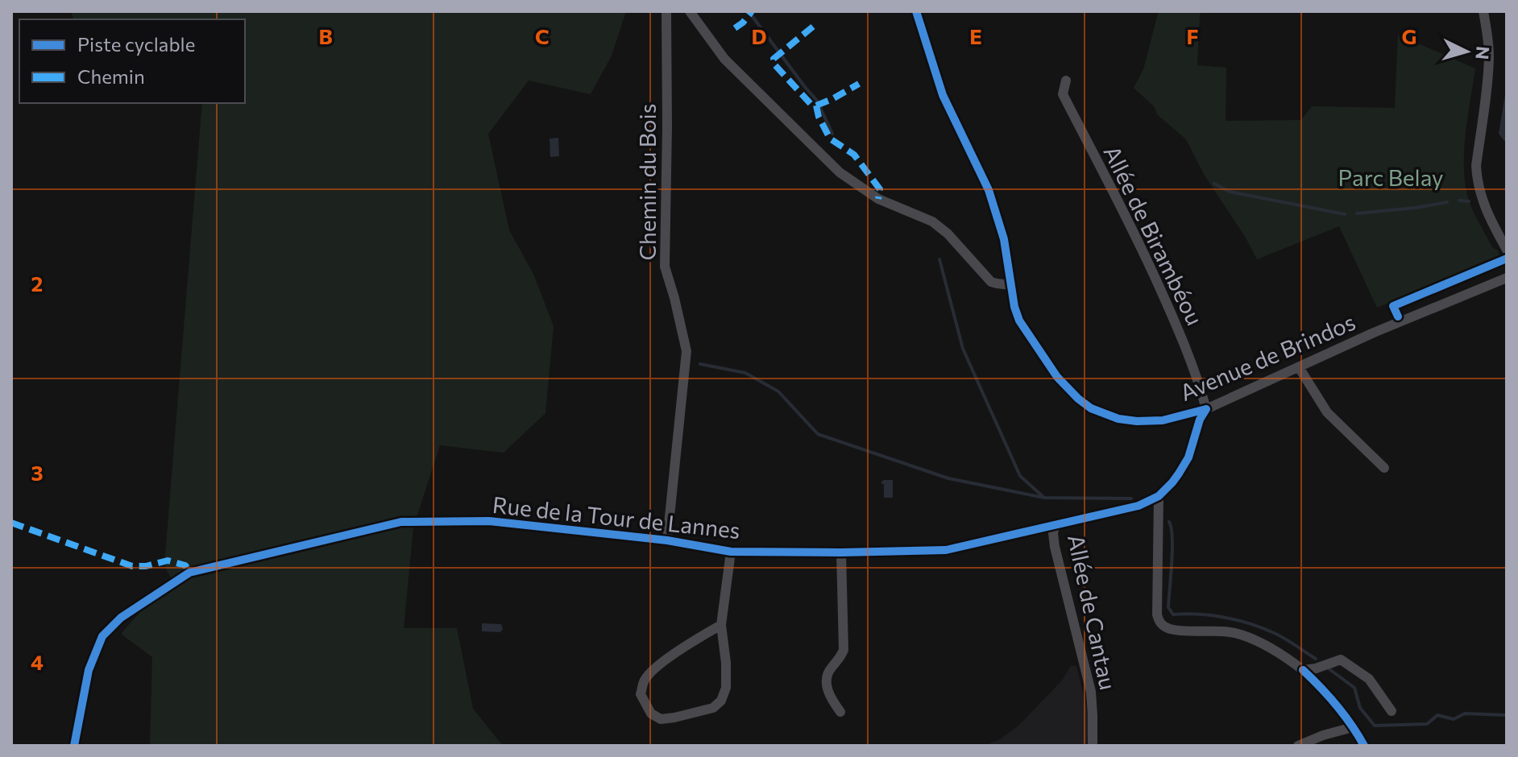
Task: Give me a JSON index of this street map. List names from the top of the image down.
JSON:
{
  "streets": {
    "street": [
      "Chemin du Bois",
      "Allée de Birambéou",
      "Avenue de Brindos",
      "Rue de la Tour de Lannes",
      "Allée de Cantau"
    ]
  },
  "crossings": [
    ["Chemin du Bois", "Rue de la Tour de Lannes"],
    ["Allée de Birambéou", "Avenue de Brindos"],
    ["Allée de Birambéou", "Rue de la Tour de Lannes"],
    ["Avenue de Brindos", "Rue de la Tour de Lannes"],
    ["Rue de la Tour de Lannes", "Allée de Cantau"]
  ],
  "parks": ["Parc Belay"],
  "legend": ["Piste cyclable", "Chemin"],
  "north": "right",
  "grid": {
    "columns": [
      "B",
      "C",
      "D",
      "E",
      "F",
      "G"
    ],
    "rows": ["2", "3", "4"]
  }
}
